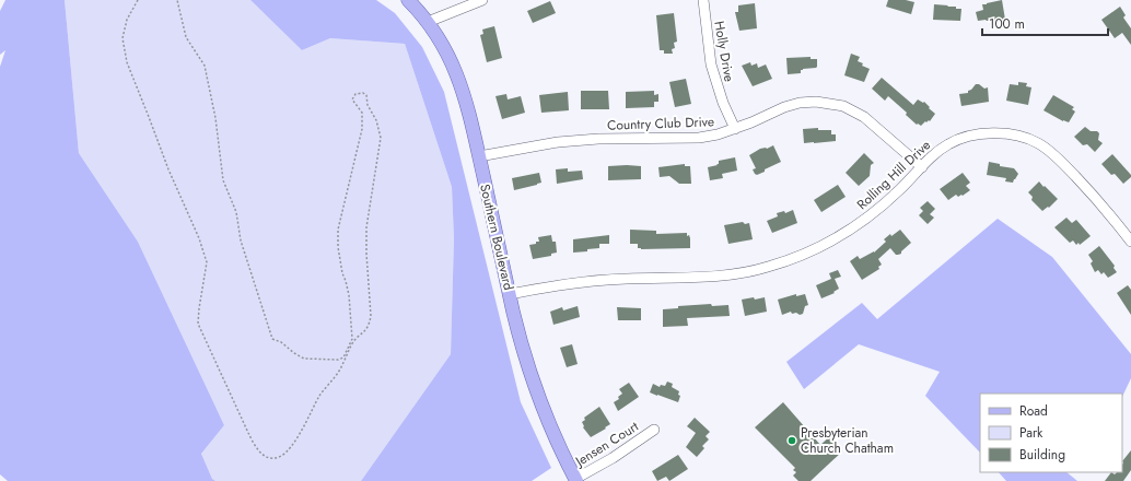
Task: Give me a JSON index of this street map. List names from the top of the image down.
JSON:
{
  "streets": {
    "main road": ["Southern Boulevard"],
    "street": [
      "Holly Drive",
      "Country Club Drive",
      "Rolling Hill Drive",
      "Jensen Court"
    ]
  },
  "crossings": [
    ["Holly Drive", "Country Club Drive"],
    ["Country Club Drive", "Rolling Hill Drive"],
    ["Country Club Drive", "Southern Boulevard"],
    ["Rolling Hill Drive", "Southern Boulevard"],
    ["Southern Boulevard", "Jensen Court"]
  ],
  "places": ["Presbyterian Church Chatham"],
  "legend": ["Road", "Park", "Building"],
  "scale_bar": "100 m"
}
